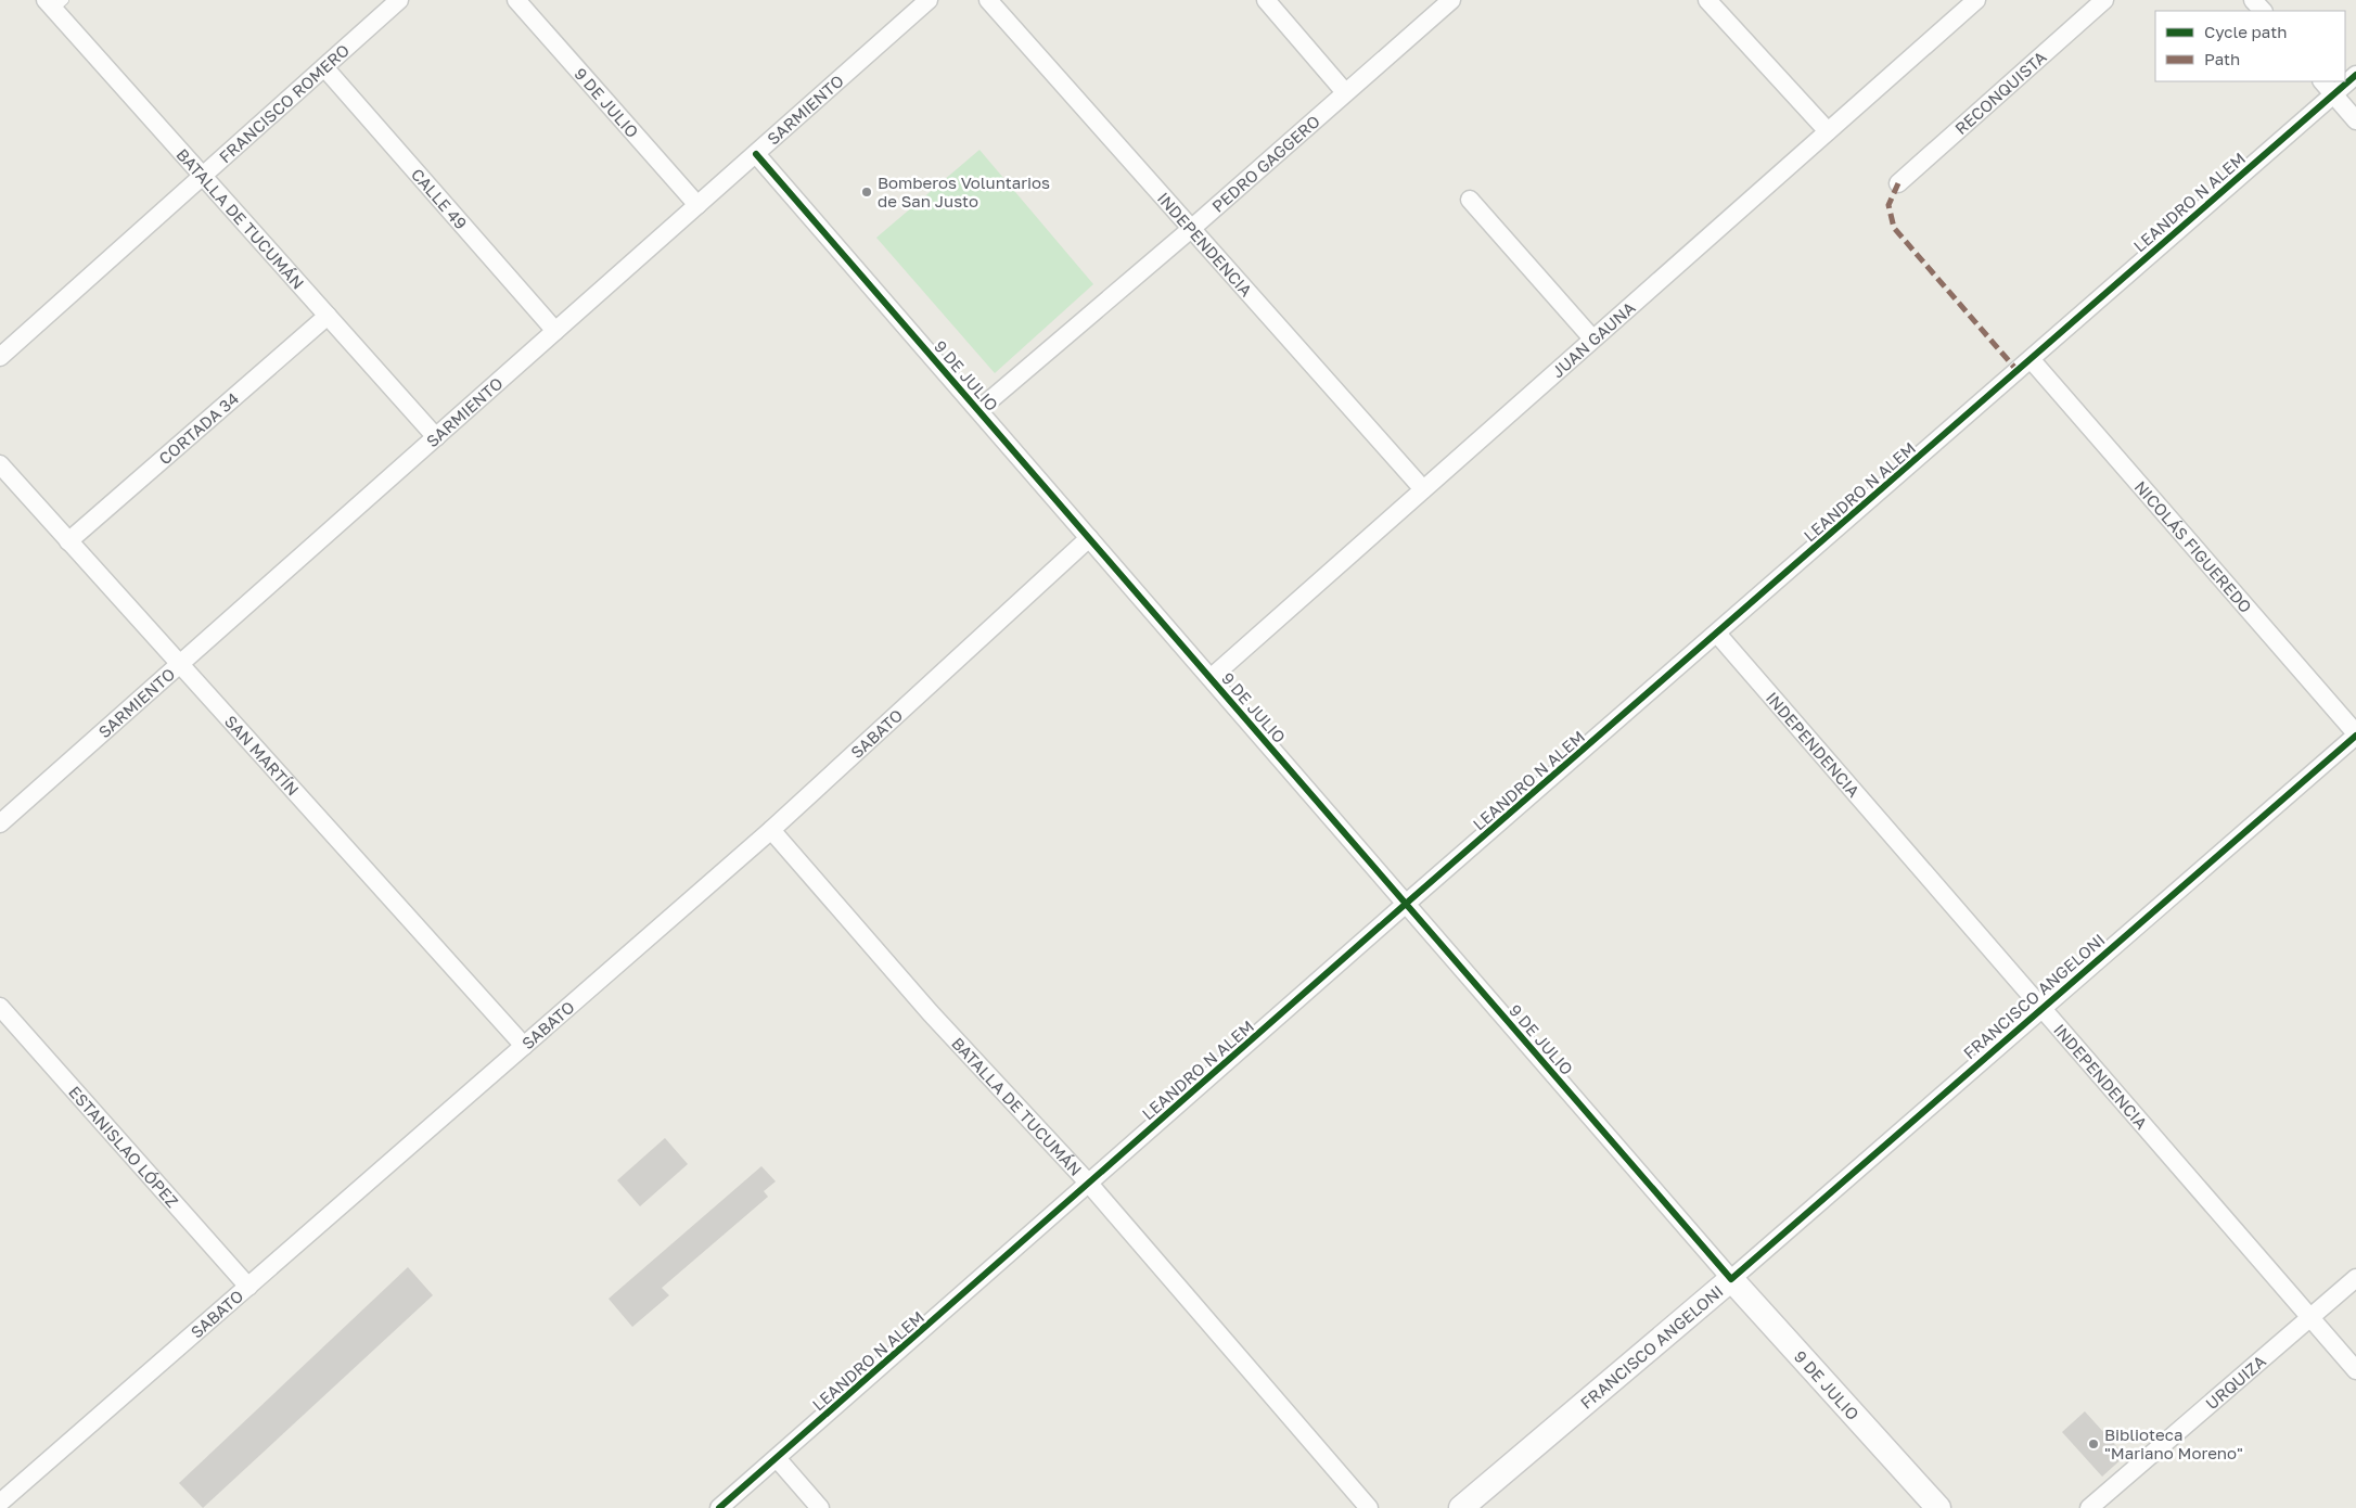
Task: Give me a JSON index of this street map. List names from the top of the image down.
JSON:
{
  "streets": {
    "main road": ["9 DE JULIO", "FRANCISCO ANGELONI"],
    "street": [
      "RECONQUISTA",
      "FRANCISCO ROMERO",
      "SARMIENTO",
      "PEDRO GAGGERO",
      "CALLE 49",
      "LEANDRO N ALEM",
      "BATALLA DE TUCUMÁN",
      "INDEPENDENCIA",
      "JUAN GAUNA",
      "CORTADA 34",
      "NICOLÁS FIGUEREDO",
      "SABATO",
      "SAN MARTÍN",
      "ESTANISLAO LÓPEZ",
      "URQUIZA"
    ]
  },
  "crossings": [
    ["9 DE JULIO", "SARMIENTO"],
    ["9 DE JULIO", "PEDRO GAGGERO"],
    ["9 DE JULIO", "LEANDRO N ALEM"],
    ["9 DE JULIO", "JUAN GAUNA"],
    ["9 DE JULIO", "SABATO"],
    ["9 DE JULIO", "FRANCISCO ANGELONI"],
    ["FRANCISCO ROMERO", "CALLE 49"],
    ["FRANCISCO ROMERO", "BATALLA DE TUCUMÁN"],
    ["SARMIENTO", "CALLE 49"],
    ["SARMIENTO", "BATALLA DE TUCUMÁN"],
    ["SARMIENTO", "SAN MARTÍN"],
    ["PEDRO GAGGERO", "INDEPENDENCIA"],
    ["LEANDRO N ALEM", "BATALLA DE TUCUMÁN"],
    ["LEANDRO N ALEM", "INDEPENDENCIA"],
    ["LEANDRO N ALEM", "NICOLÁS FIGUEREDO"],
    ["BATALLA DE TUCUMÁN", "CORTADA 34"],
    ["BATALLA DE TUCUMÁN", "SABATO"],
    ["INDEPENDENCIA", "JUAN GAUNA"],
    ["INDEPENDENCIA", "FRANCISCO ANGELONI"],
    ["INDEPENDENCIA", "URQUIZA"],
    ["CORTADA 34", "SAN MARTÍN"],
    ["NICOLÁS FIGUEREDO", "FRANCISCO ANGELONI"],
    ["SABATO", "SAN MARTÍN"],
    ["SABATO", "ESTANISLAO LÓPEZ"]
  ],
  "places": ["Bomberos Voluntarios de San Justo", "Biblioteca \"Mariano Moreno\""],
  "legend": ["Cycle path", "Path"]
}
